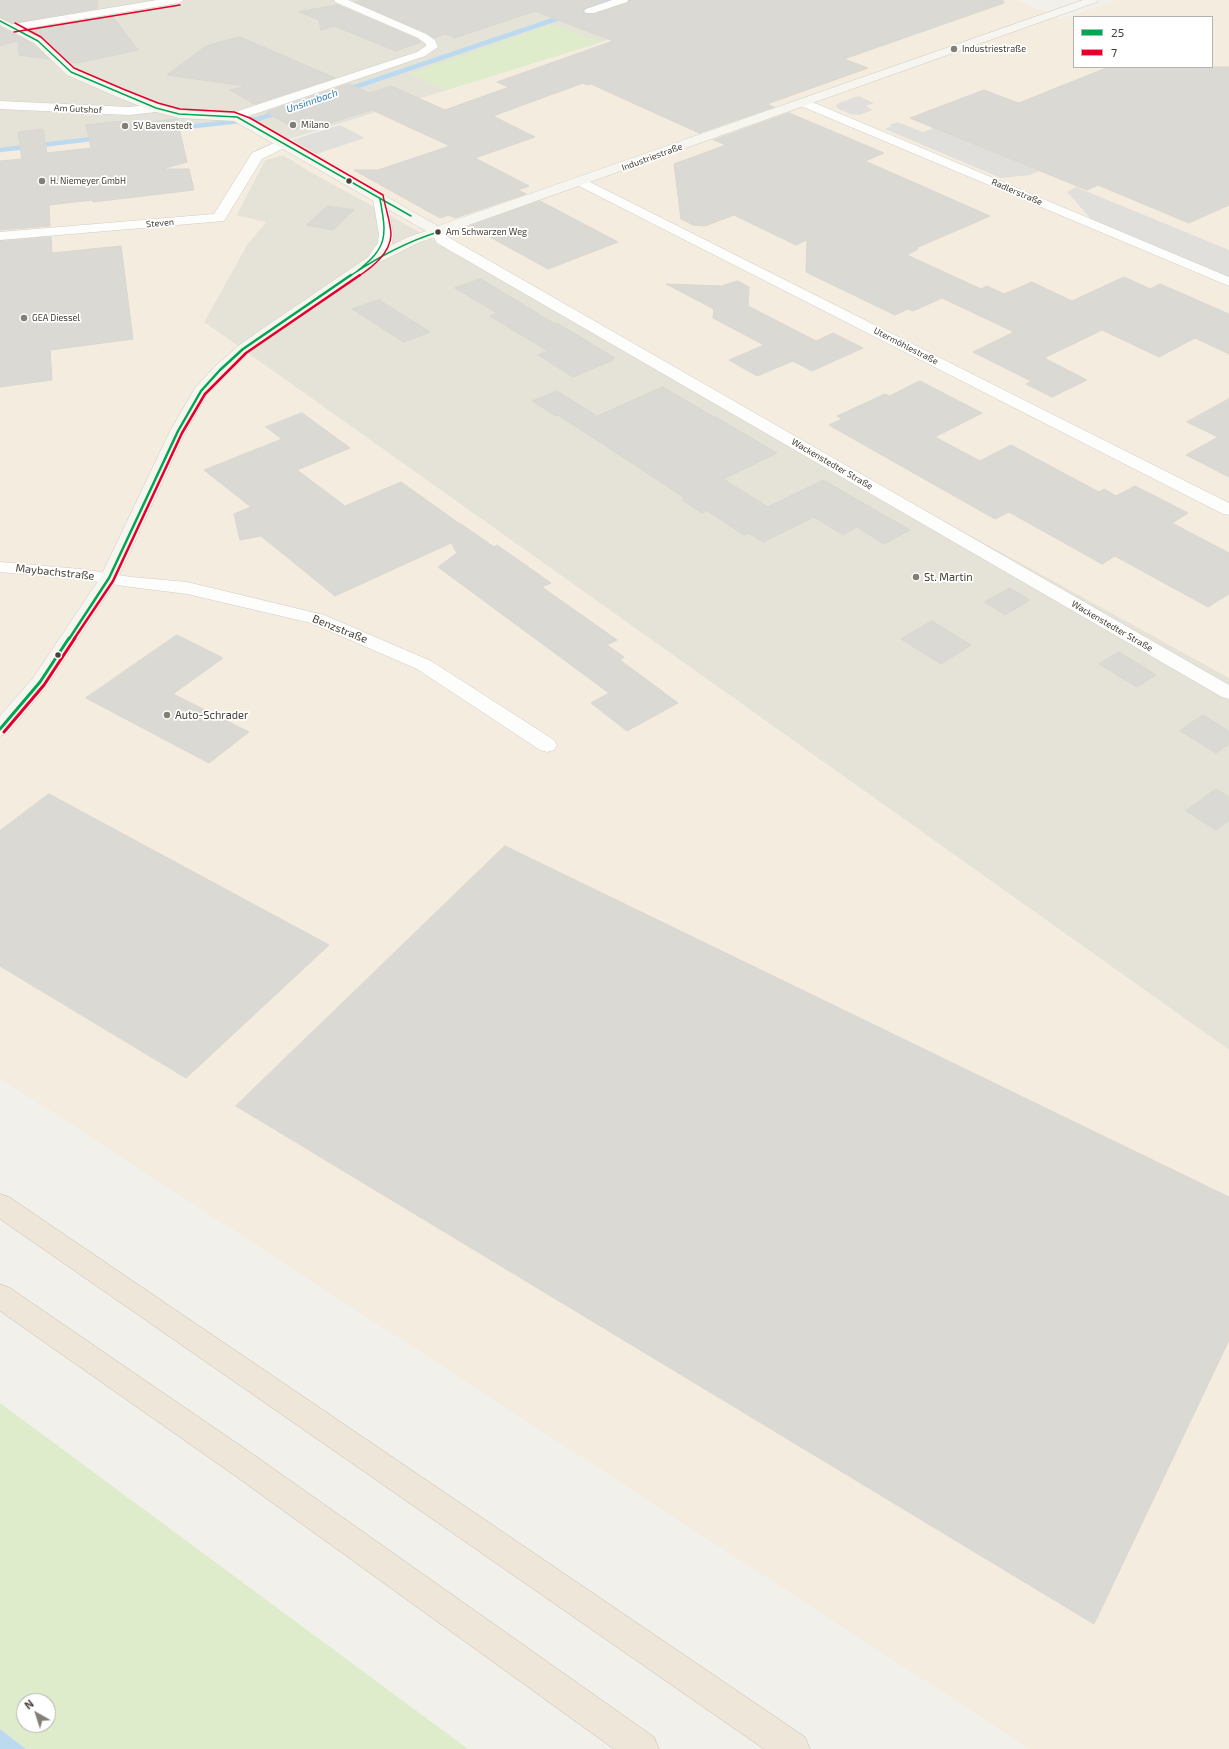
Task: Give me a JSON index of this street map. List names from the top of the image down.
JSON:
{
  "streets": {
    "street": [
      "Am Gutshof",
      "Industriestraße",
      "Radlerstraße",
      "Steven",
      "Utermöhlestraße",
      "Wackenstedter Straße",
      "Maybachstraße",
      "Benzstraße"
    ]
  },
  "crossings": [
    ["Industriestraße", "Radlerstraße"],
    ["Industriestraße", "Utermöhlestraße"],
    ["Industriestraße", "Wackenstedter Straße"],
    ["Maybachstraße", "Benzstraße"]
  ],
  "water": ["Unsinnbach"],
  "places": [
    "Industriestraße",
    "Milano",
    "SV Bavenstedt",
    "H. Niemeyer GmbH",
    "Am Schwarzen Weg",
    "GEA Diessel",
    "St. Martin",
    "Auto-Schrader"
  ],
  "lines": ["transit line 7", "transit line 25"],
  "legend": ["25", "7"],
  "north": "top left"
}
